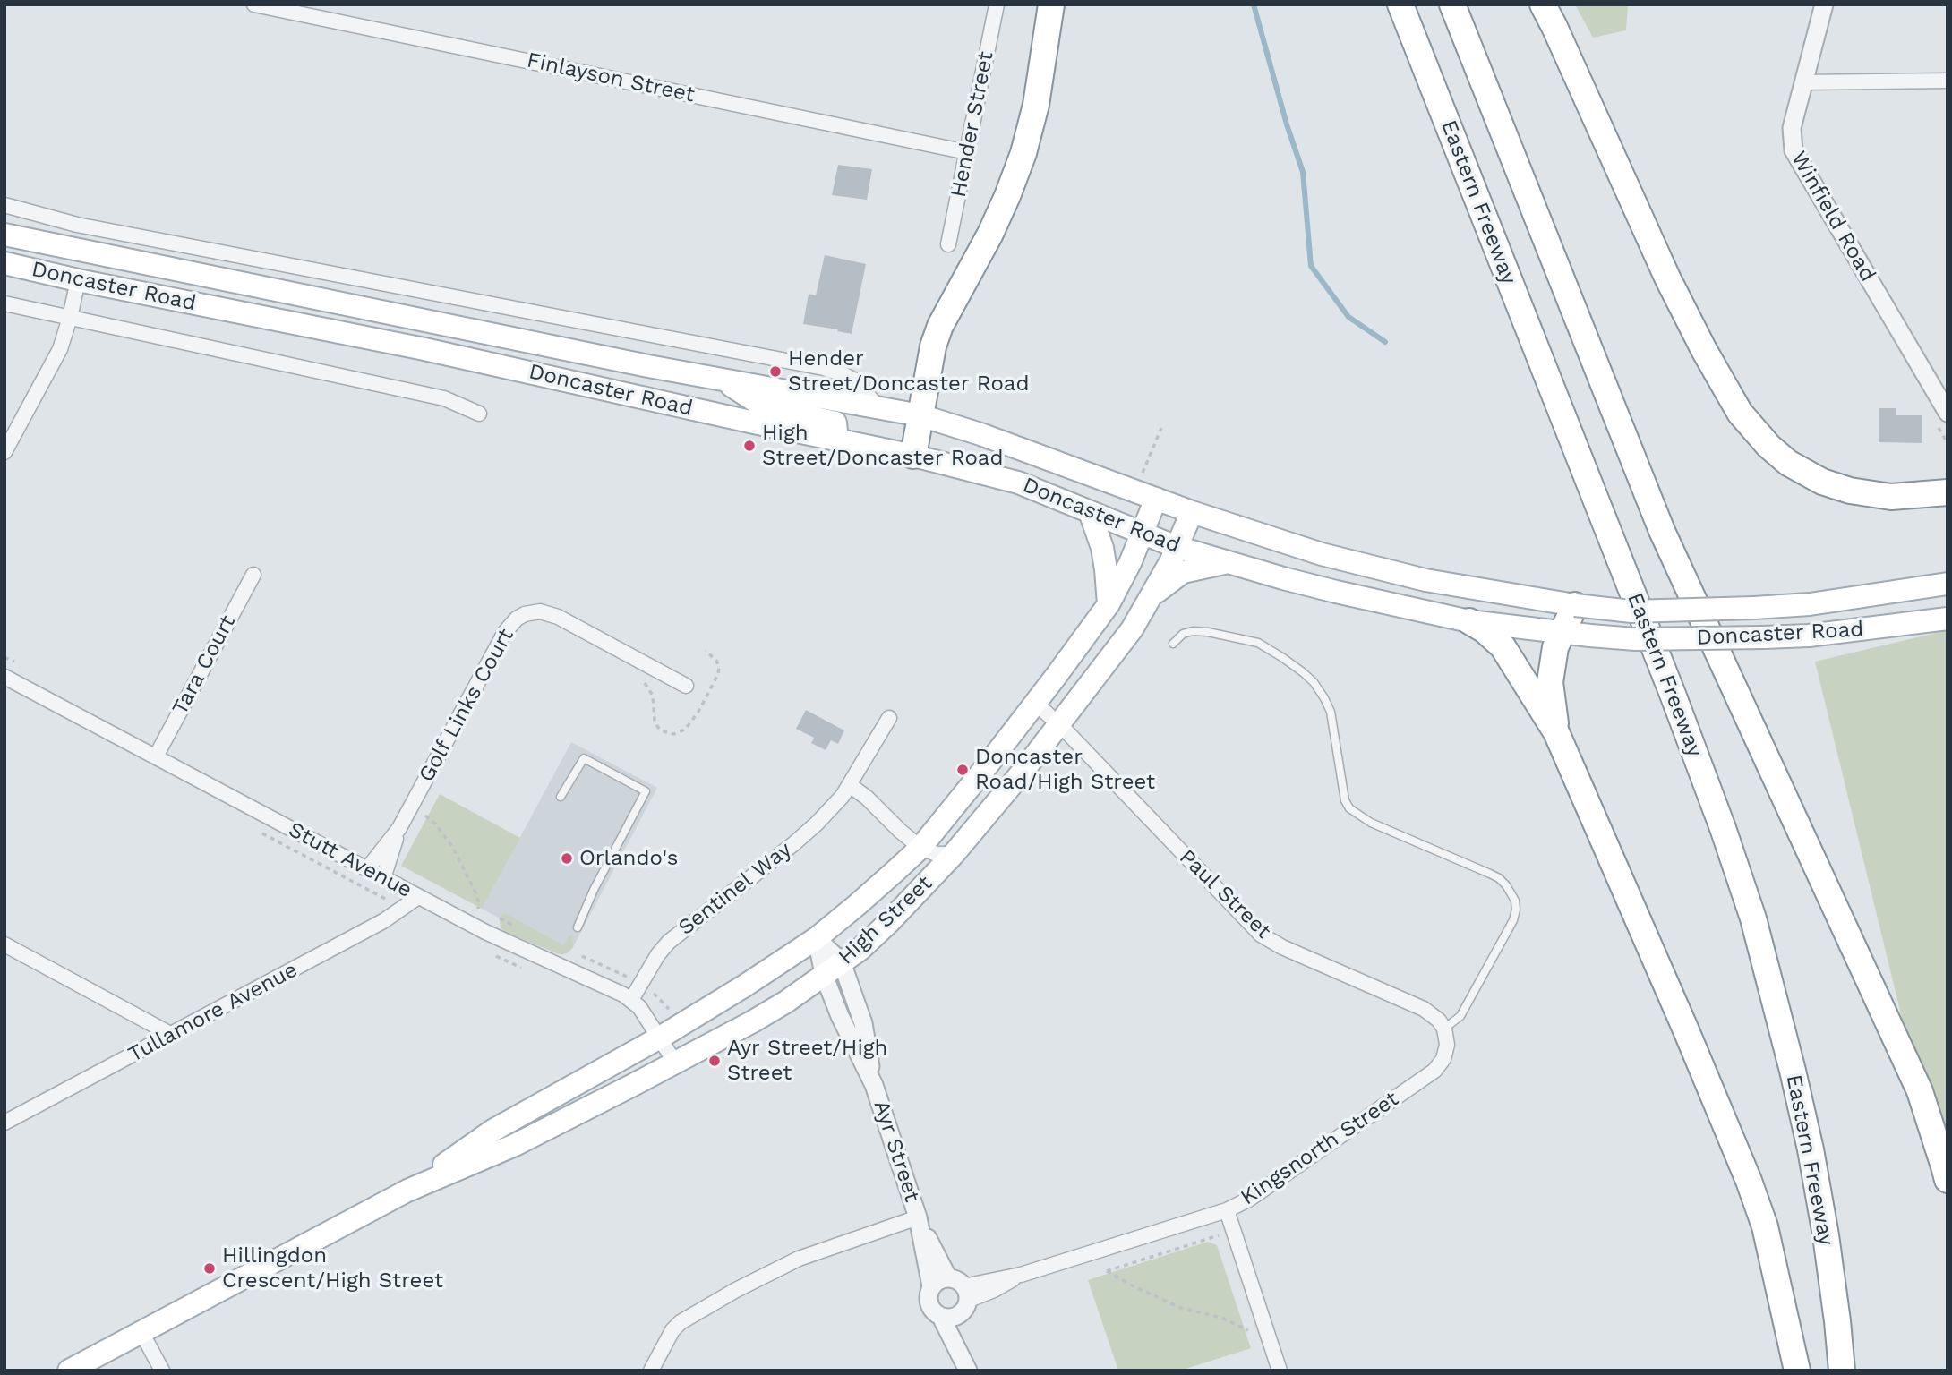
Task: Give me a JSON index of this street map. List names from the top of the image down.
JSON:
{
  "streets": {
    "highway": ["Eastern Freeway"],
    "main road": ["Doncaster Road", "High Street"],
    "street": [
      "Finlayson Street",
      "Hender Street",
      "Winfield Road",
      "Tara Court",
      "Golf Links Court",
      "Stutt Avenue",
      "Sentinel Way",
      "Paul Street",
      "Tullamore Avenue",
      "Kingsnorth Street",
      "Ayr Street"
    ]
  },
  "crossings": [
    ["Finlayson Street", "Hender Street"],
    ["Doncaster Road", "High Street"],
    ["Tara Court", "Stutt Avenue"],
    ["Golf Links Court", "Stutt Avenue"],
    ["Stutt Avenue", "Sentinel Way"],
    ["Stutt Avenue", "High Street"],
    ["Stutt Avenue", "Tullamore Avenue"],
    ["Paul Street", "High Street"],
    ["Paul Street", "Kingsnorth Street"],
    ["High Street", "Ayr Street"],
    ["Kingsnorth Street", "Ayr Street"]
  ],
  "places": [
    "Hender Street/Doncaster Road",
    "High Street/Doncaster Road",
    "Doncaster Road/High Street",
    "Orlando's",
    "Ayr Street/High Street",
    "Hillingdon Crescent/High Street"
  ]
}
